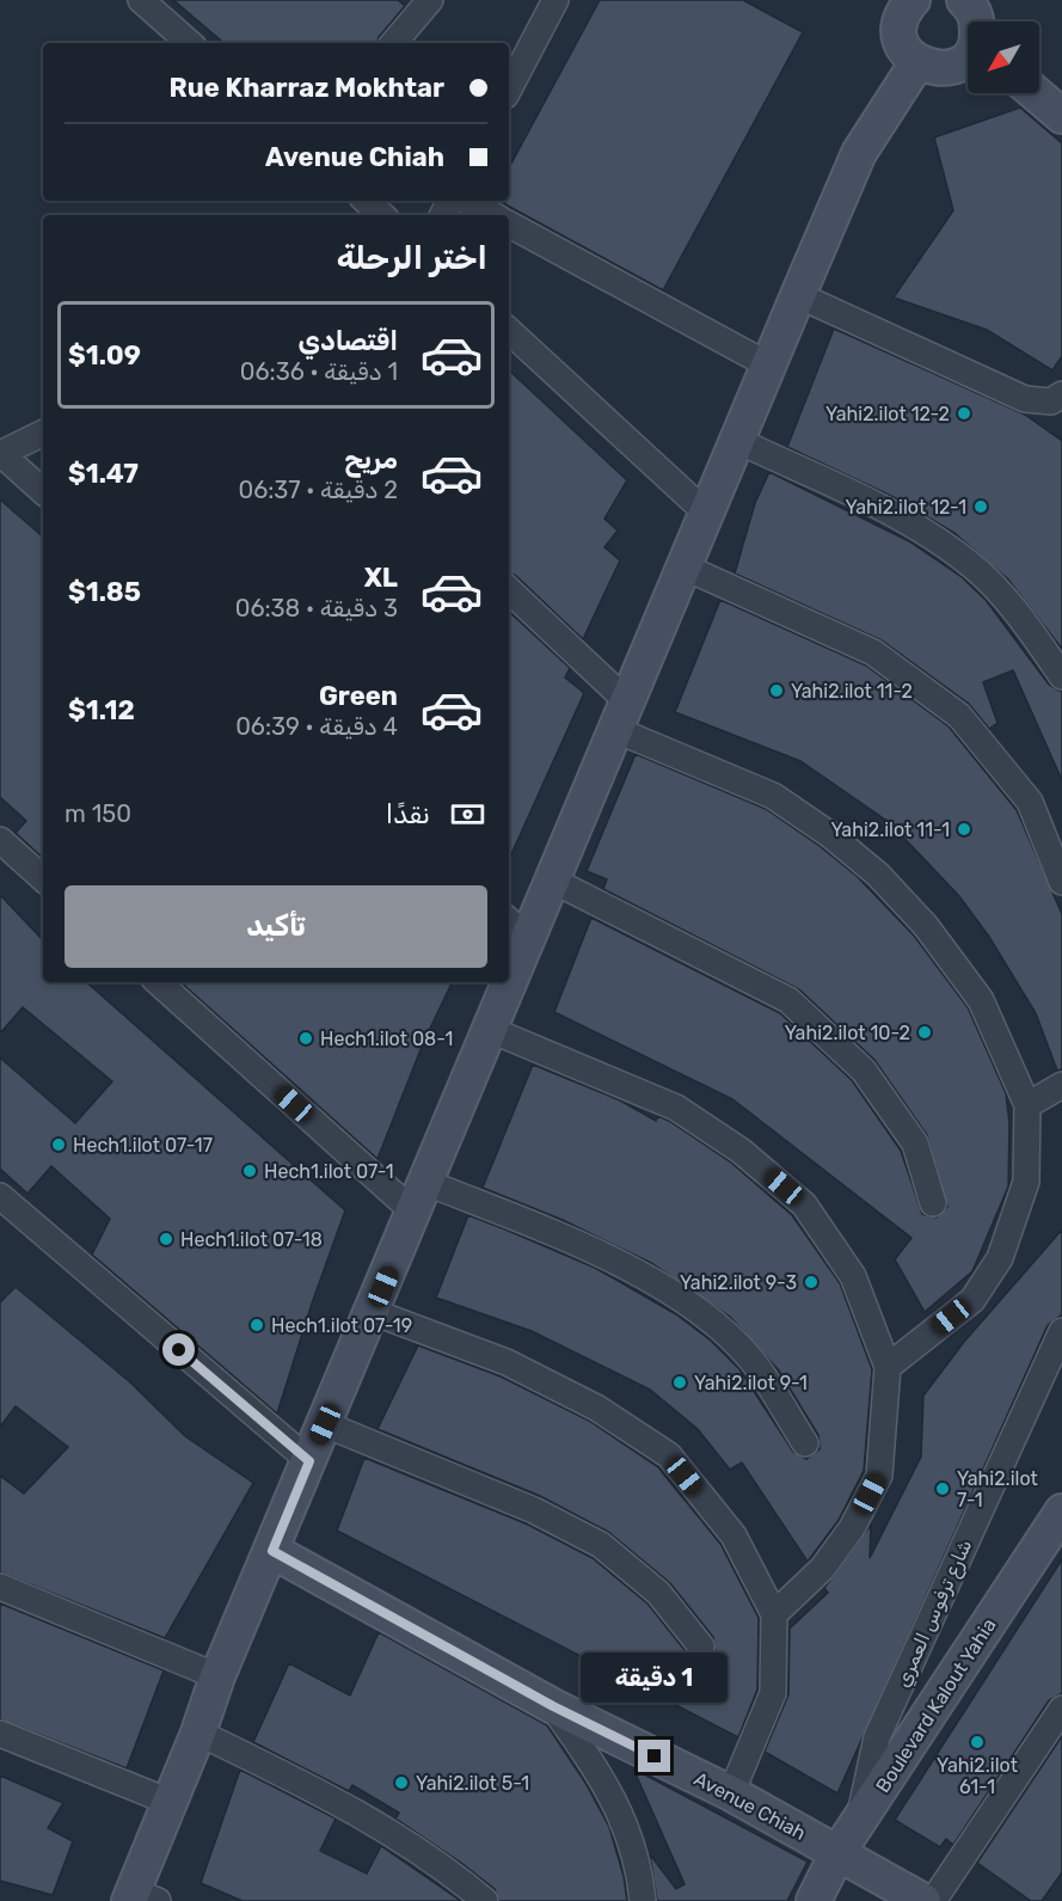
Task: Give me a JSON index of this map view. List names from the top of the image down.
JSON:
{
  "streets": {
    "main road": ["Boulevard Kalout Yahia", "Avenue Chiah"],
    "street": ["شارع ترفوس العمري"]
  },
  "crossings": [
    ["شارع ترفوس العمري", "Boulevard Kalout Yahia"],
    ["Boulevard Kalout Yahia", "Avenue Chiah"]
  ],
  "places": [
    "Yahi2.ilot 12-2",
    "Yahi2.ilot 12-1",
    "Yahi2.ilot 11-2",
    "Yahi2.ilot 11-1",
    "Yahi2.ilot 10-2",
    "Hech1.ilot 08-1",
    "Hech1.ilot 07-17",
    "Hech1.ilot 07-1",
    "Hech1.ilot 07-18",
    "Yahi2.ilot 9-3",
    "Hech1.ilot 07-19",
    "Yahi2.ilot 9-1",
    "Yahi2.ilot 7-1",
    "Yahi2.ilot 61-1",
    "Yahi2.ilot 5-1"
  ],
  "north": "bottom left",
  "page": {
    "banner": ["Rue Kharraz Mokhtar", "Avenue Chiah"],
    "heading": "اختر الرحلة",
    "list": [
      {
        "name": "اقتصادي",
        "note": "1 دقيقة · 06:36",
        "value": "$1.09"
      },
      {
        "name": "مريح",
        "note": "2 دقيقة · 06:37",
        "value": "$1.47"
      },
      {
        "name": "XL",
        "note": "3 دقيقة · 06:38",
        "value": "$1.85"
      },
      {
        "name": "Green",
        "note": "4 دقيقة · 06:39",
        "value": "$1.12"
      }
    ],
    "pay": ["نقدًا", "150 m"],
    "buttons": "تأكيد",
    "bubble": "1 دقيقة"
  }
}
